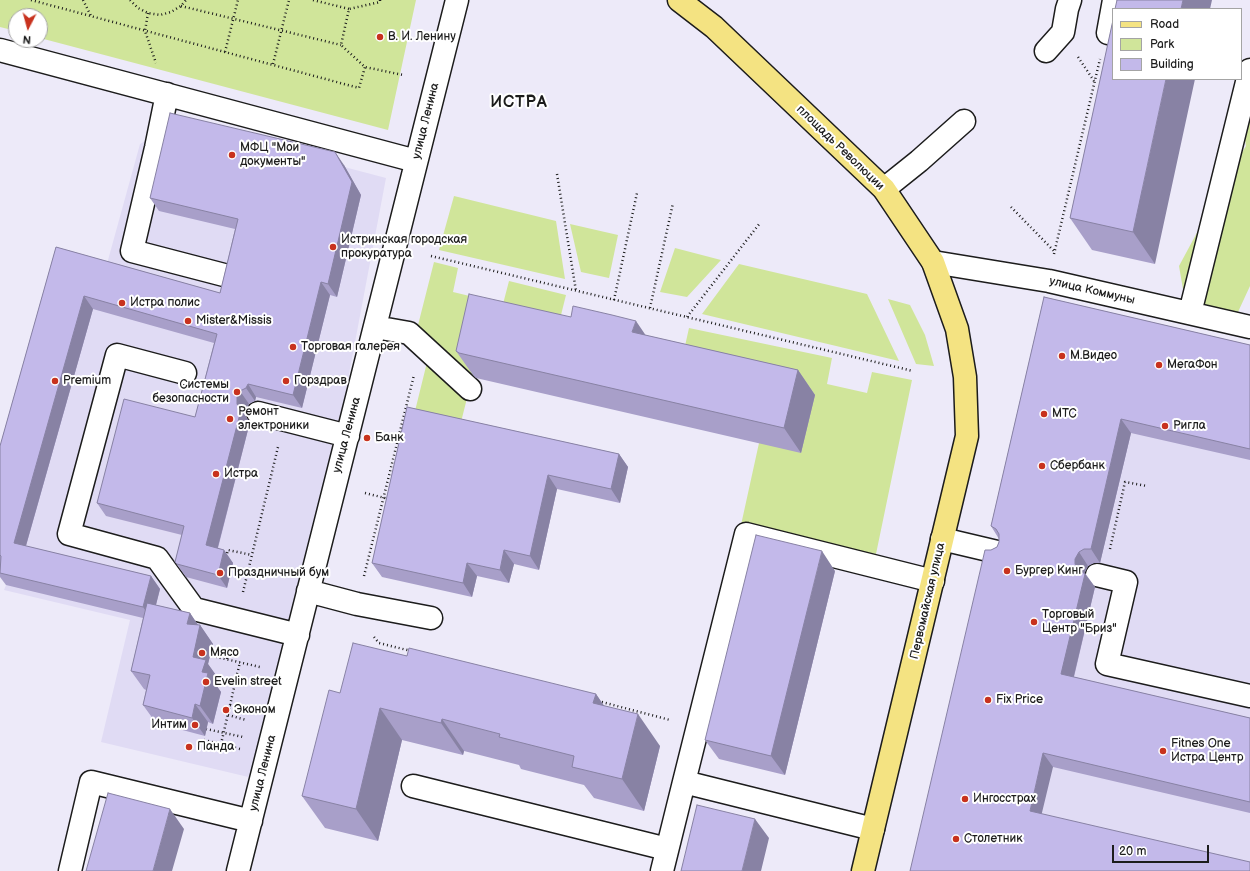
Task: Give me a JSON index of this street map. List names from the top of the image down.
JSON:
{
  "streets": {
    "main road": ["площадь Революции", "Первомайская улица"],
    "street": ["улица Ленина", "улица Коммуны"]
  },
  "crossings": [
    ["площадь Революции", "улица Коммуны"],
    ["площадь Революции", "Первомайская улица"]
  ],
  "districts": ["ИСТРА"],
  "places": [
    "В. И. Ленину",
    "МФЦ \"Мои документы\"",
    "Истринская городская прокуратура",
    "Истра полис",
    "Mister&Missis",
    "Торговая галерея",
    "М.Видео",
    "МегаФон",
    "Premium",
    "Горздрав",
    "Системы безопасности",
    "МТС",
    "Ремонт электроники",
    "Ригла",
    "Банк",
    "Сбербанк",
    "Истра",
    "Бургер Кинг",
    "Праздничный бум",
    "Торговый Центр \"Бриз\"",
    "Мясо",
    "Evelin street",
    "Fix Price",
    "Эконом",
    "Интим",
    "Панда",
    "Fitnes One Истра Центр",
    "Ингосстрах",
    "Столетник"
  ],
  "legend": ["Road", "Park", "Building"],
  "scale_bar": "20 m",
  "north": "bottom"
}
